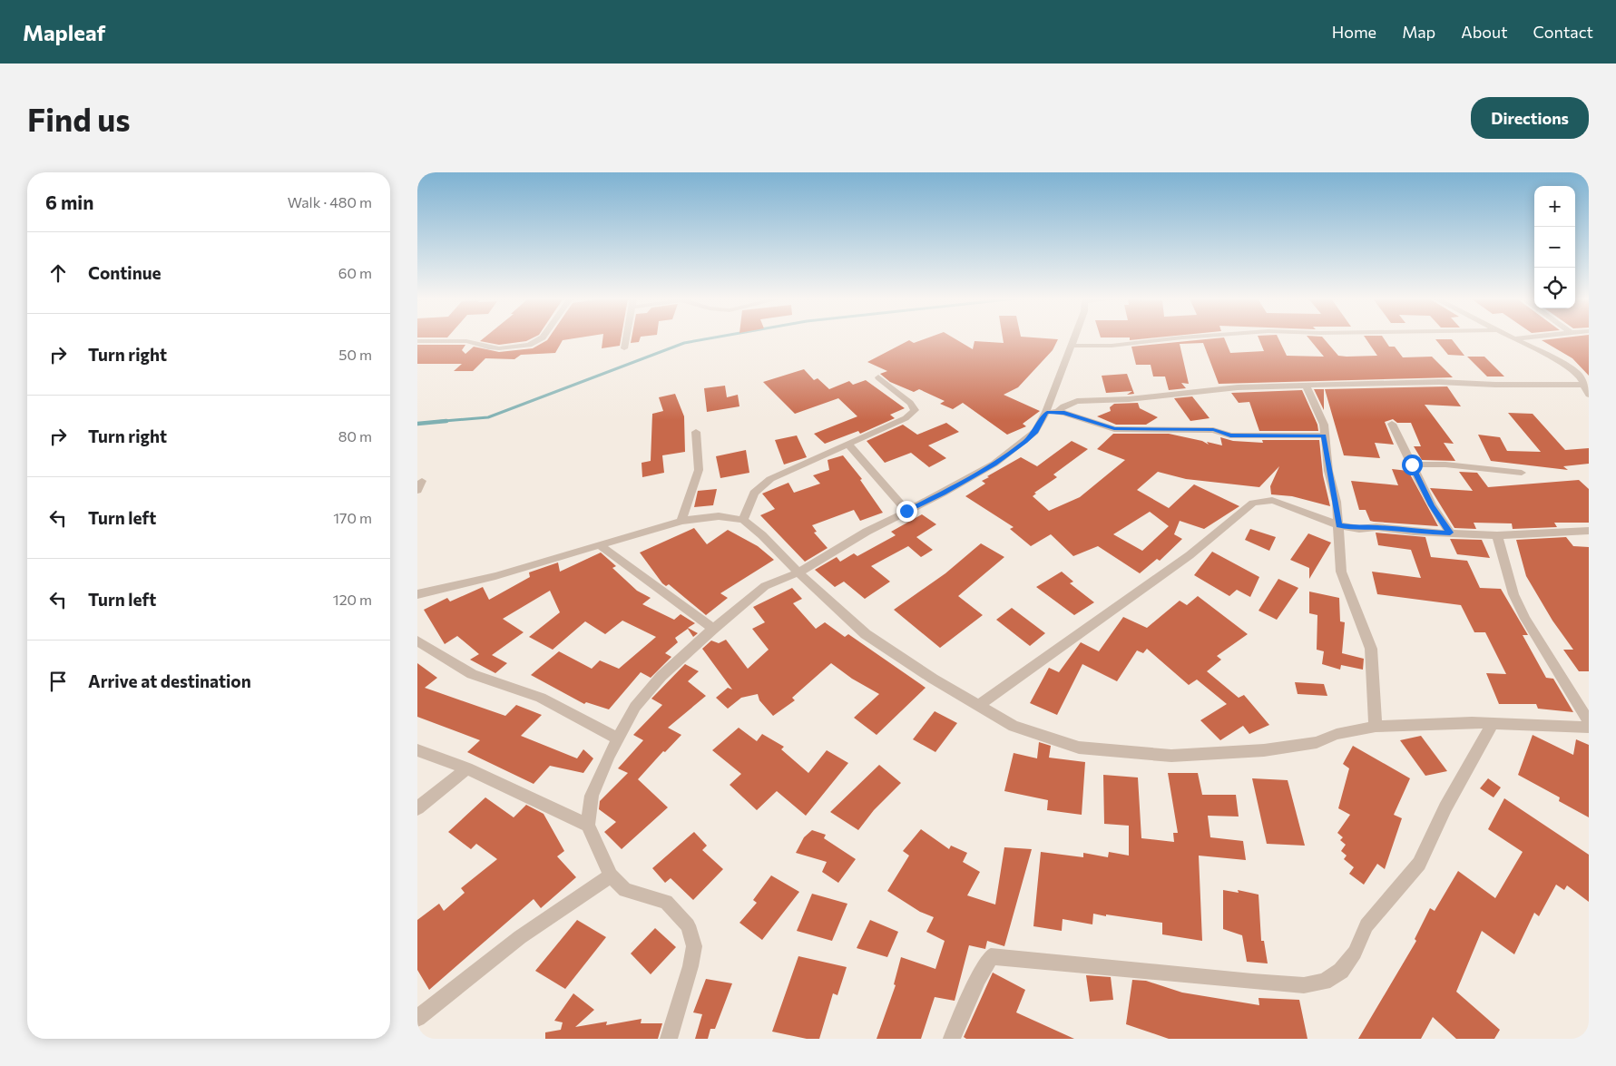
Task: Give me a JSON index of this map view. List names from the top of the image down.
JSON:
{
  "page": {
    "header": "Mapleaf",
    "nav": [
      "Home",
      "Map",
      "About",
      "Contact"
    ],
    "buttons": "Directions",
    "title": "Find us",
    "heading": ["6 min", "Walk · 480 m"],
    "map_buttons": ["+", "−"],
    "list": [
      ["Continue", "60 m"],
      ["Turn right", "50 m"],
      ["Turn right", "80 m"],
      ["Turn left", "170 m"],
      ["Turn left", "120 m"],
      "Arrive at destination"
    ]
  }
}
